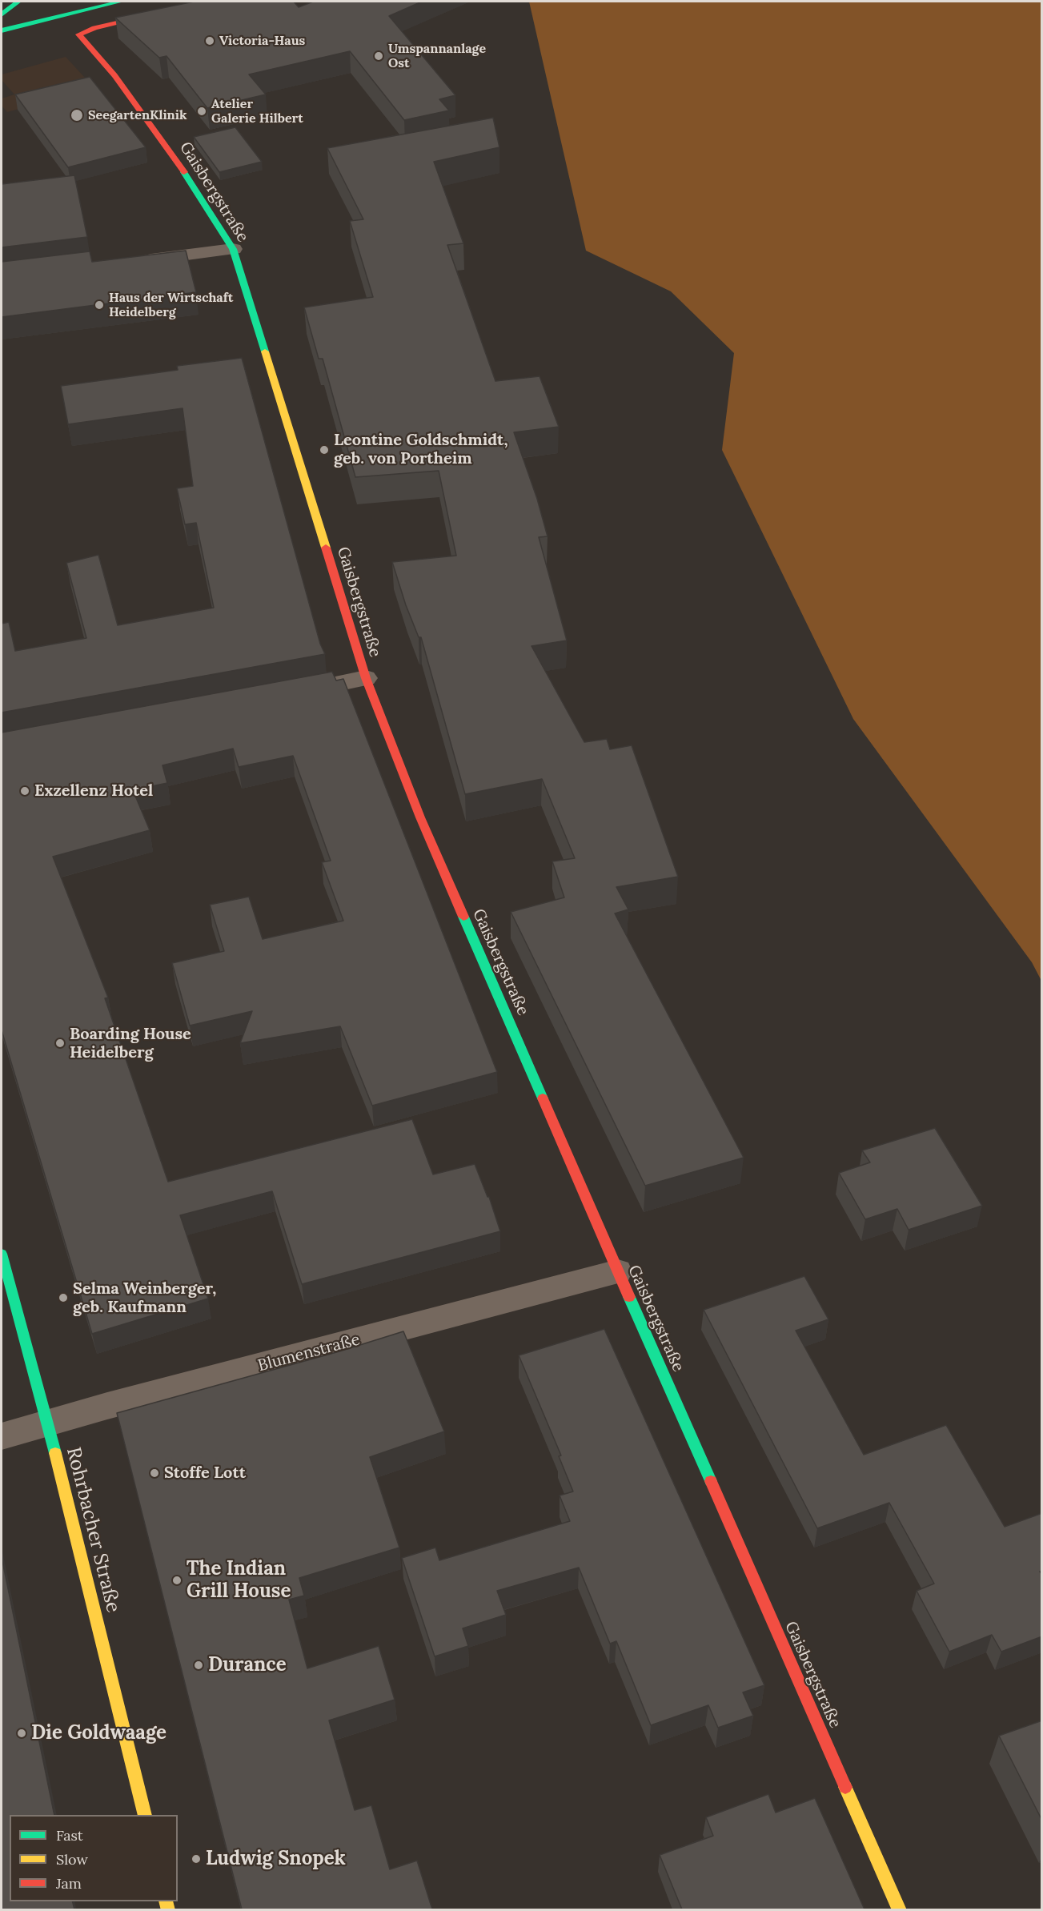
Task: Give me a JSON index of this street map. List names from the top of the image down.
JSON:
{
  "streets": {
    "street": ["Gaisbergstraße", "Blumenstraße", "Rohrbacher Straße"]
  },
  "crossings": [
    ["Gaisbergstraße", "Blumenstraße"],
    ["Blumenstraße", "Rohrbacher Straße"]
  ],
  "places": [
    "Victoria-Haus",
    "Umspannanlage Ost",
    "Atelier Galerie Hilbert",
    "SeegartenKlinik",
    "Haus der Wirtschaft Heidelberg",
    "Leontine Goldschmidt, geb. von Portheim",
    "Exzellenz Hotel",
    "Boarding House Heidelberg",
    "Selma Weinberger, geb. Kaufmann",
    "Stoffe Lott",
    "The Indian Grill House",
    "Durance",
    "Die Goldwaage",
    "Ludwig Snopek"
  ],
  "legend": ["Fast", "Slow", "Jam"]
}
